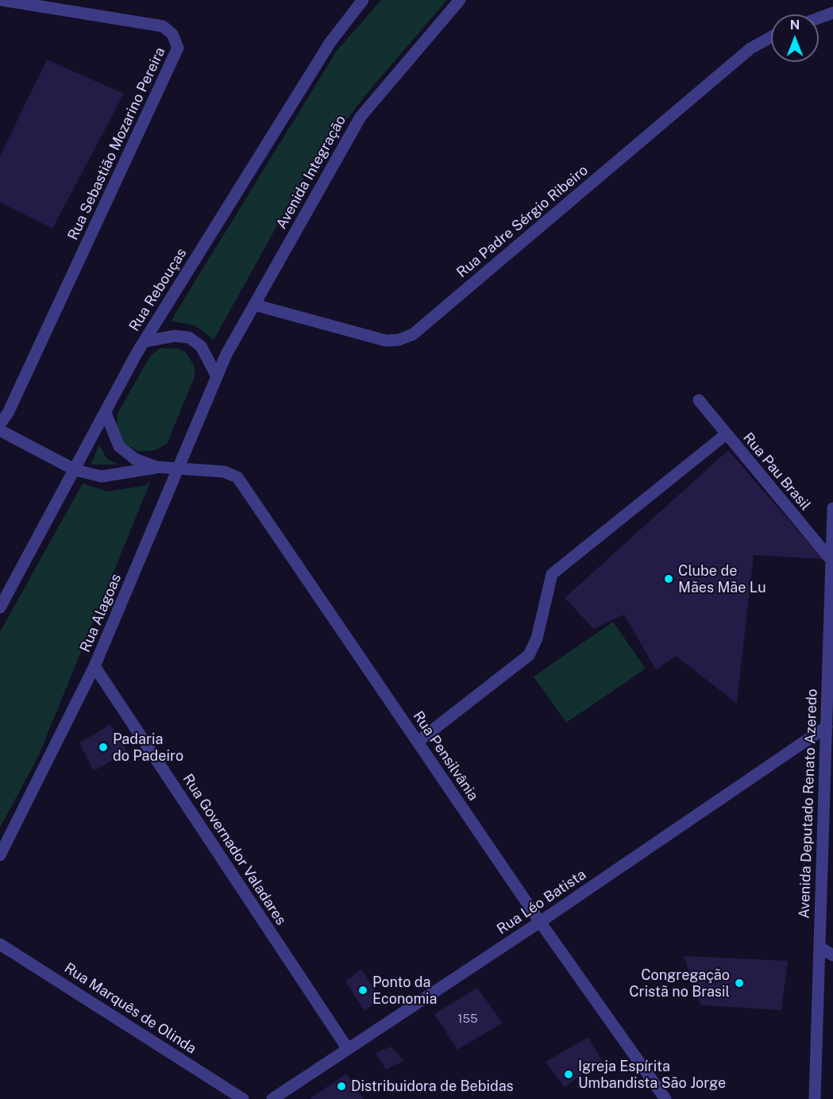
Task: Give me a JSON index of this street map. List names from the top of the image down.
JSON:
{
  "streets": {
    "street": [
      "Rua Sebastião Mozarino Pereira",
      "Avenida Integração",
      "Rua Padre Sérgio Ribeiro",
      "Rua Rebouças",
      "Rua Pau Brasil",
      "Rua Alagoas",
      "Rua Pensilvânia",
      "Avenida Deputado Renato Azeredo",
      "Rua Governador Valadares",
      "Rua Léo Batista",
      "Rua Marquês de Olinda"
    ]
  },
  "crossings": [
    ["Avenida Integração", "Rua Padre Sérgio Ribeiro"],
    ["Avenida Integração", "Rua Rebouças"],
    ["Avenida Integração", "Rua Alagoas"],
    ["Avenida Integração", "Rua Pensilvânia"],
    ["Rua Rebouças", "Rua Alagoas"],
    ["Rua Rebouças", "Rua Pensilvânia"],
    ["Rua Pau Brasil", "Avenida Deputado Renato Azeredo"],
    ["Rua Alagoas", "Rua Pensilvânia"],
    ["Rua Alagoas", "Rua Governador Valadares"],
    ["Rua Pensilvânia", "Rua Léo Batista"],
    ["Avenida Deputado Renato Azeredo", "Rua Léo Batista"],
    ["Rua Governador Valadares", "Rua Léo Batista"]
  ],
  "places": [
    "Clube de Mães Mãe Lu",
    "Padaria do Padeiro",
    "Congregação Cristã no Brasil",
    "Ponto da Economia",
    "Igreja Espírita Umbandista São Jorge",
    "Distribuidora de Bebidas"
  ],
  "house_numbers": ["155"],
  "north": "top"
}
